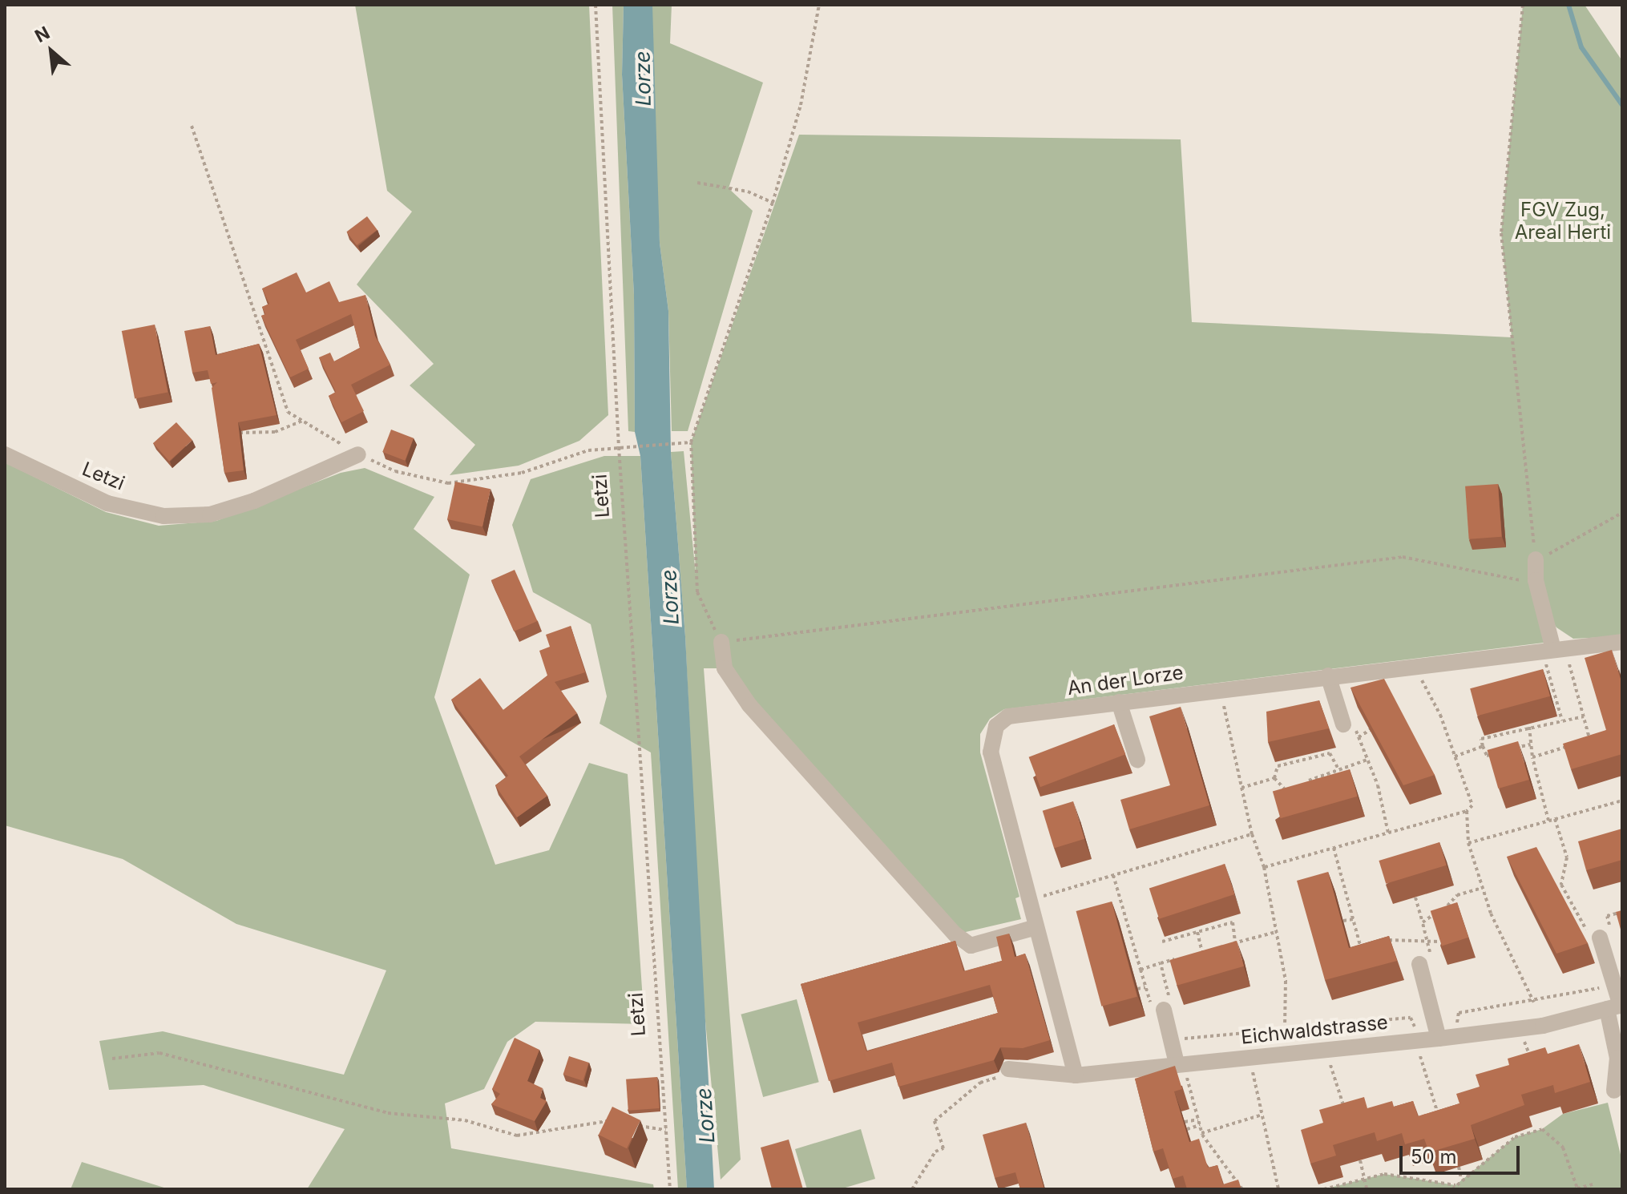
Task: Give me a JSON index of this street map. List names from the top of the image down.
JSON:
{
  "streets": {
    "street": ["Letzi", "An der Lorze", "Eichwaldstrasse"]
  },
  "crossings": [
    ["An der Lorze", "Eichwaldstrasse"]
  ],
  "water": ["Lorze"],
  "parks": ["FGV Zug, Areal Herti"],
  "scale_bar": "50 m",
  "north": "top left"
}
